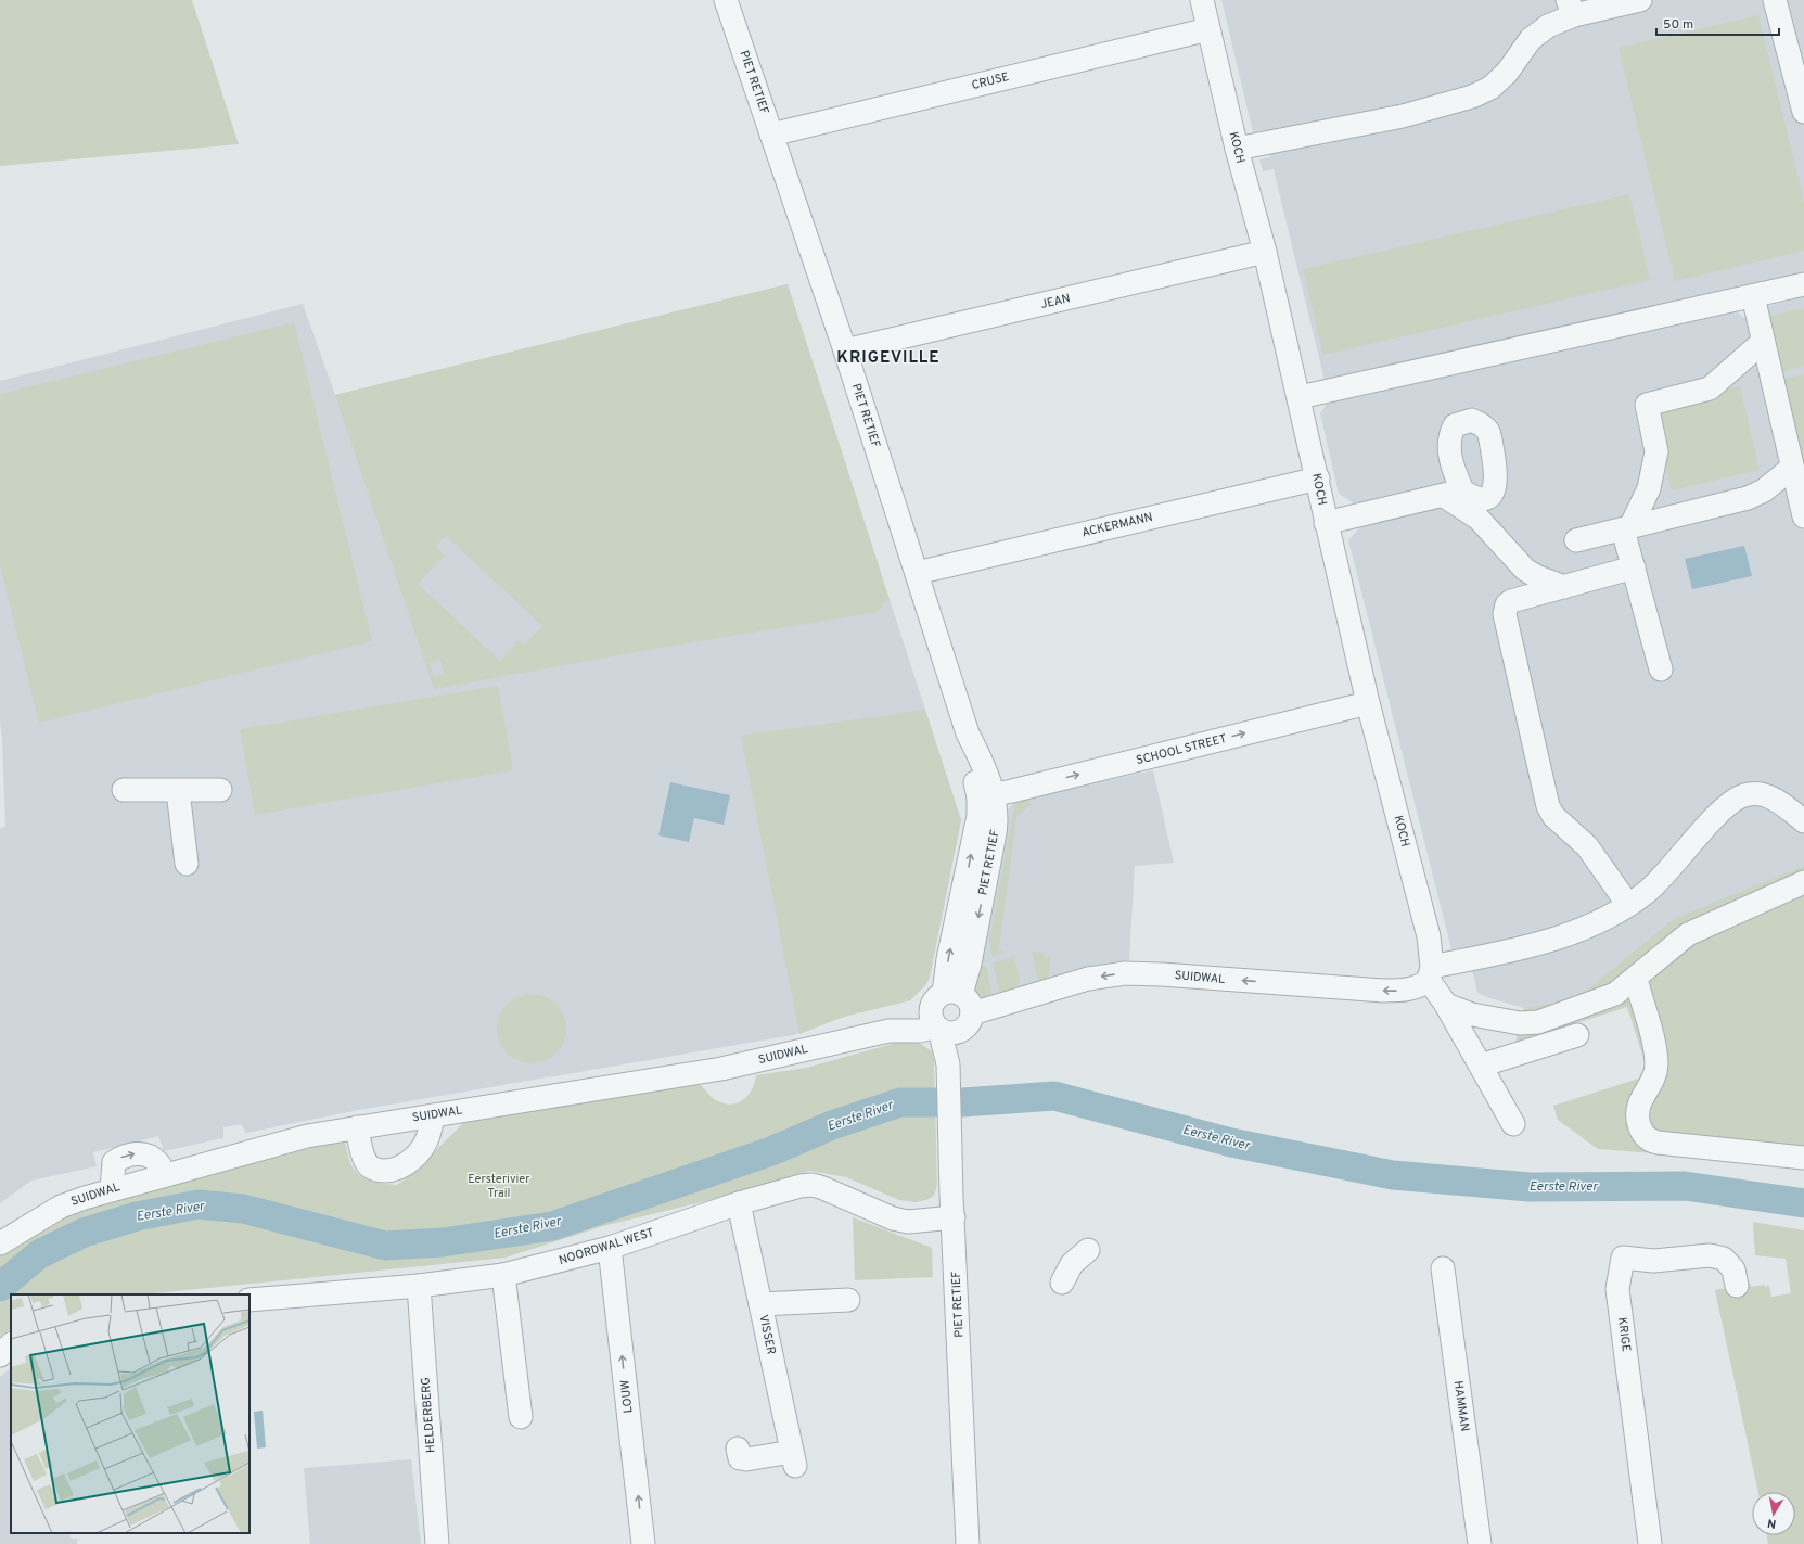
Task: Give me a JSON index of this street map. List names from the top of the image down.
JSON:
{
  "streets": {
    "street": [
      "CRUSE",
      "PIET RETIEF",
      "KOCH",
      "JEAN",
      "ACKERMANN",
      "SCHOOL STREET",
      "SUIDWAL",
      "NOORDWAL WEST",
      "VISSER",
      "KRIGE",
      "LOUW",
      "HAMMAN",
      "HELDERBERG"
    ]
  },
  "crossings": [
    ["CRUSE", "PIET RETIEF"],
    ["CRUSE", "KOCH"],
    ["PIET RETIEF", "JEAN"],
    ["PIET RETIEF", "ACKERMANN"],
    ["PIET RETIEF", "SCHOOL STREET"],
    ["PIET RETIEF", "SUIDWAL"],
    ["PIET RETIEF", "NOORDWAL WEST"],
    ["KOCH", "JEAN"],
    ["KOCH", "ACKERMANN"],
    ["KOCH", "SCHOOL STREET"],
    ["KOCH", "SUIDWAL"],
    ["NOORDWAL WEST", "VISSER"],
    ["NOORDWAL WEST", "LOUW"],
    ["NOORDWAL WEST", "HELDERBERG"]
  ],
  "one_way": ["SCHOOL STREET"],
  "districts": ["KRIGEVILLE"],
  "water": ["Eerste River"],
  "parks": ["Eersterivier Trail"],
  "scale_bar": "50 m",
  "north": "bottom"
}
